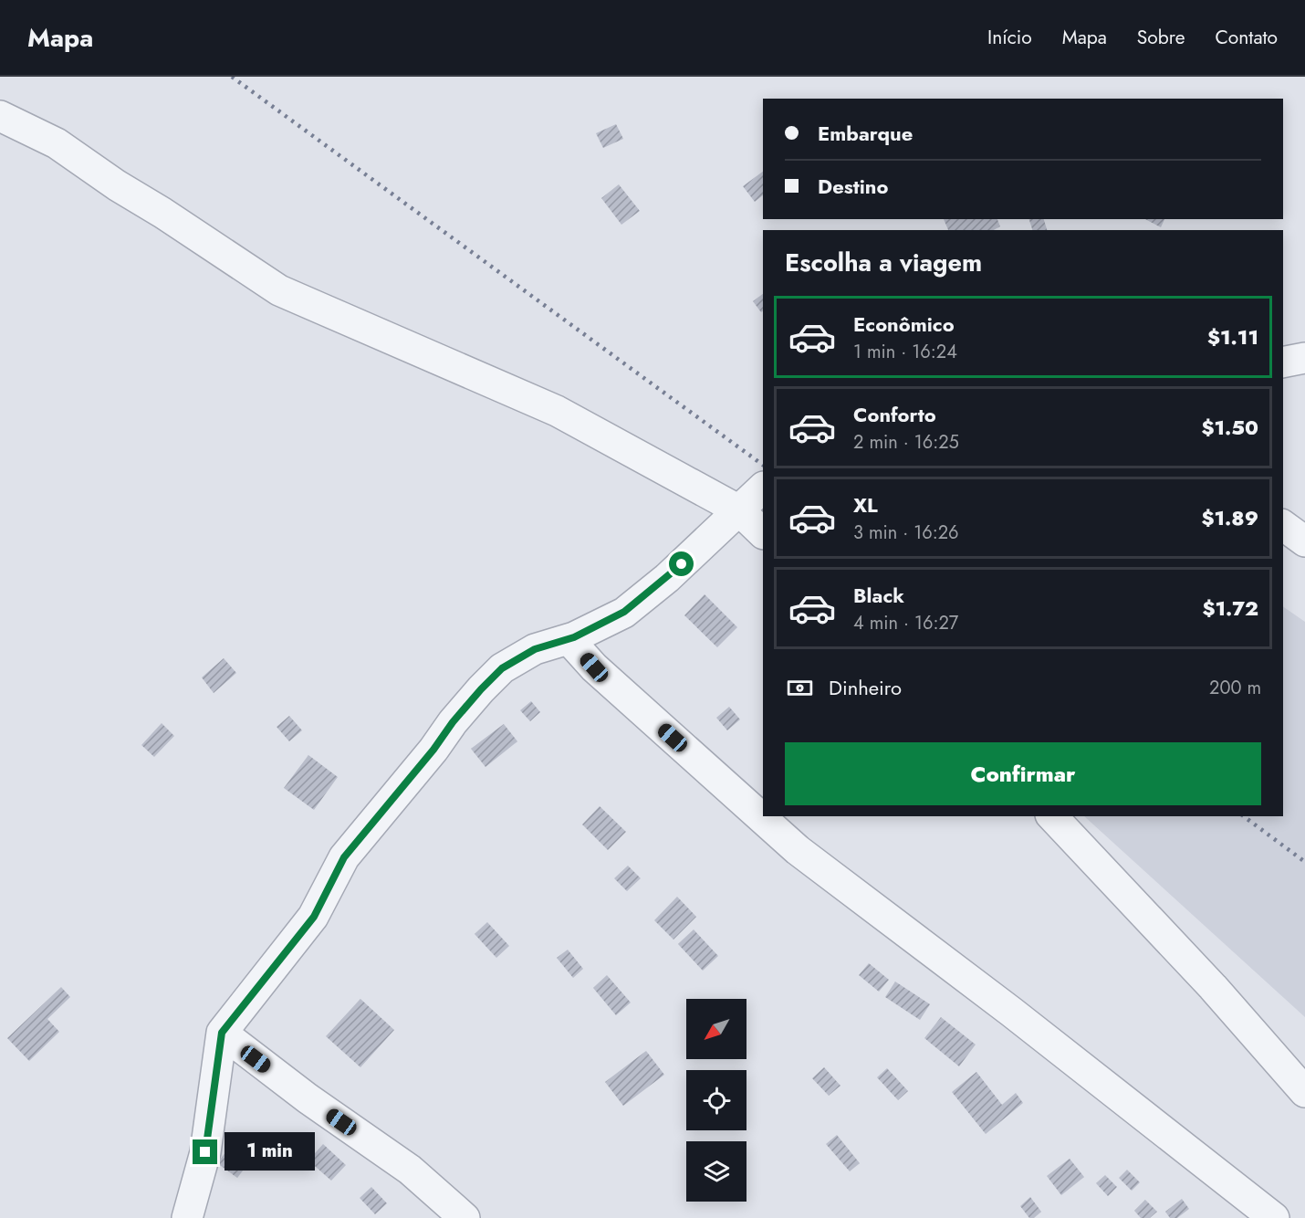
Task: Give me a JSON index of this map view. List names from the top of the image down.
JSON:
{
  "north": "bottom left",
  "page": {
    "header": "Mapa",
    "nav": [
      "Início",
      "Mapa",
      "Sobre",
      "Contato"
    ],
    "banner": ["Embarque", "Destino"],
    "heading": "Escolha a viagem",
    "list": [
      {
        "name": "Econômico",
        "note": "1 min · 16:24",
        "value": "$1.11"
      },
      {
        "name": "Conforto",
        "note": "2 min · 16:25",
        "value": "$1.50"
      },
      {
        "name": "XL",
        "note": "3 min · 16:26",
        "value": "$1.89"
      },
      {
        "name": "Black",
        "note": "4 min · 16:27",
        "value": "$1.72"
      }
    ],
    "pay": ["Dinheiro", "200 m"],
    "buttons": "Confirmar",
    "bubble": "1 min"
  }
}
